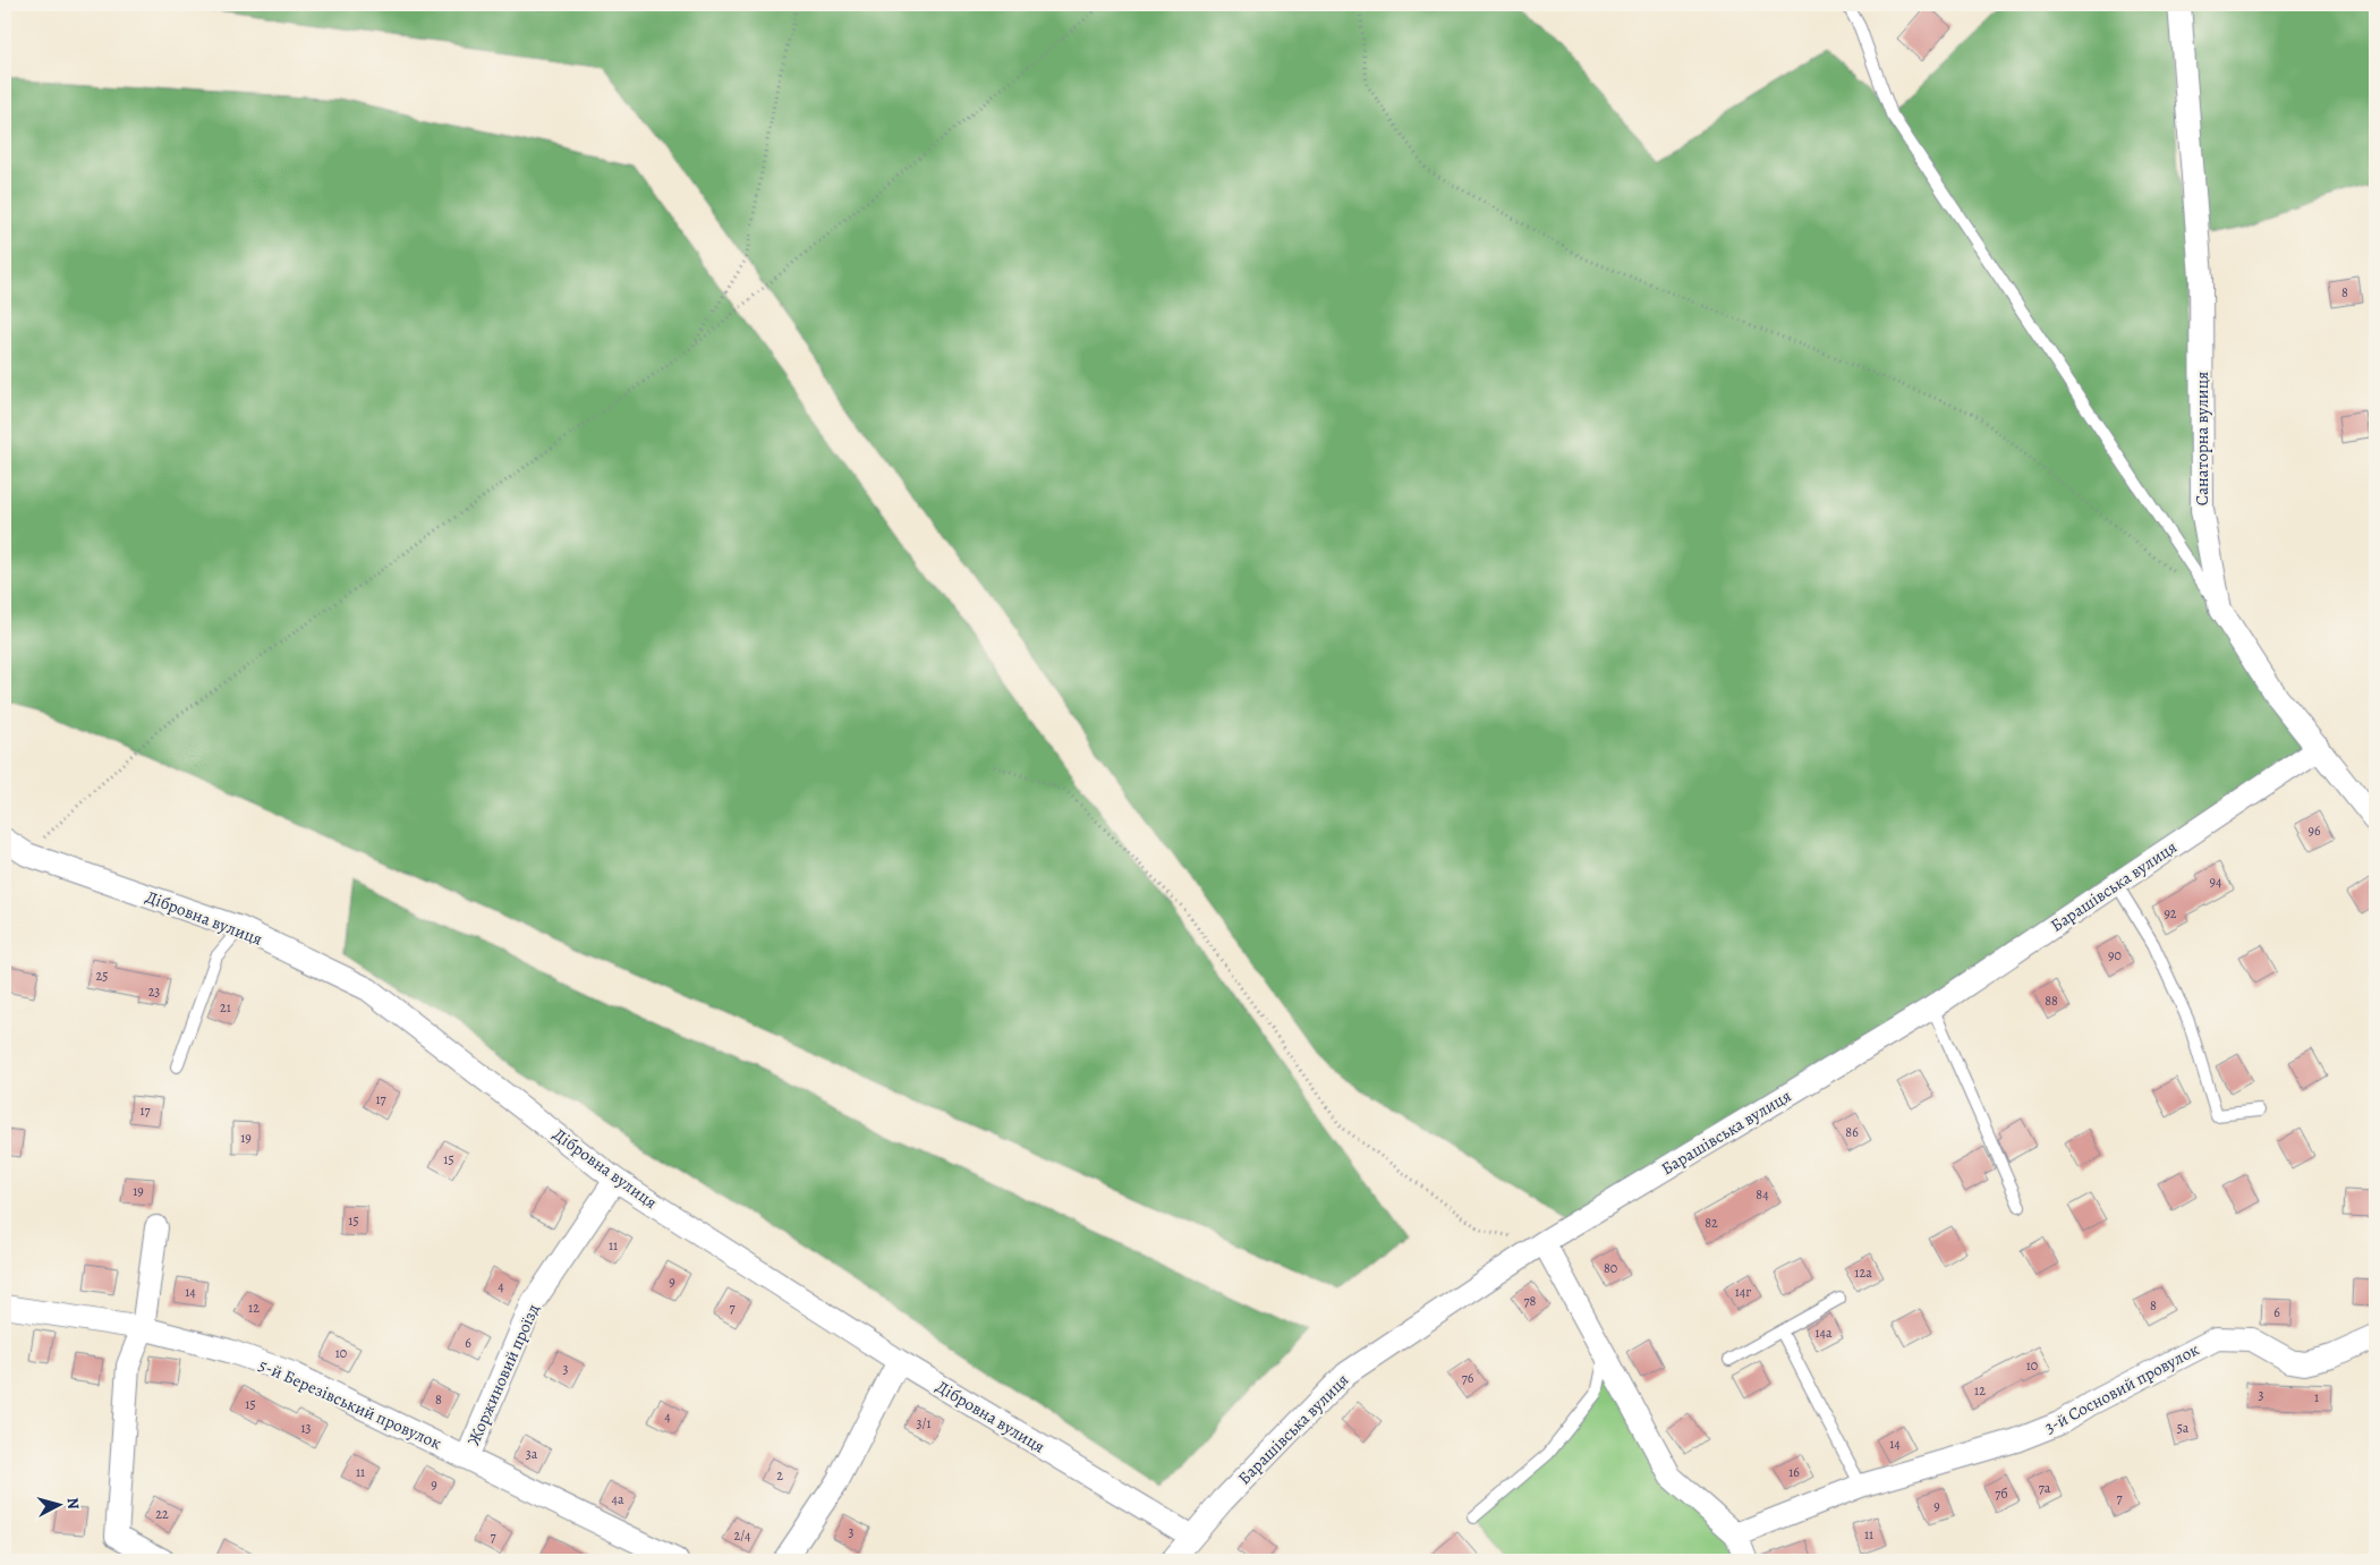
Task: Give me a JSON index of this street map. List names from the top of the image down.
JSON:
{
  "streets": {
    "street": [
      "Санаторна вулиця",
      "Барашівська вулиця",
      "Дібровна вулиця",
      "Жоржиновий проїзд",
      "3-й Сосновий провулок",
      "5-й Березівський провулок"
    ]
  },
  "crossings": [
    ["Санаторна вулиця", "Барашівська вулиця"],
    ["Барашівська вулиця", "Дібровна вулиця"],
    ["Дібровна вулиця", "Жоржиновий проїзд"],
    ["Жоржиновий проїзд", "5-й Березівський провулок"]
  ],
  "house_numbers": [
    "8",
    "96",
    "94",
    "92",
    "90",
    "25",
    "23",
    "88",
    "21",
    "17",
    "17",
    "86",
    "19",
    "15",
    "19",
    "84",
    "15",
    "82",
    "11",
    "80",
    "12а",
    "9",
    "4",
    "14",
    "14г",
    "78",
    "8",
    "12",
    "7",
    "6",
    "14а",
    "6",
    "10",
    "10",
    "3",
    "76",
    "12",
    "3",
    "1",
    "8",
    "15",
    "4",
    "3/1",
    "13",
    "5а",
    "14",
    "3а",
    "11",
    "16",
    "2",
    "9",
    "7а",
    "7б",
    "7",
    "4а",
    "9",
    "22",
    "3",
    "11",
    "2/4",
    "7"
  ],
  "north": "right"
}
